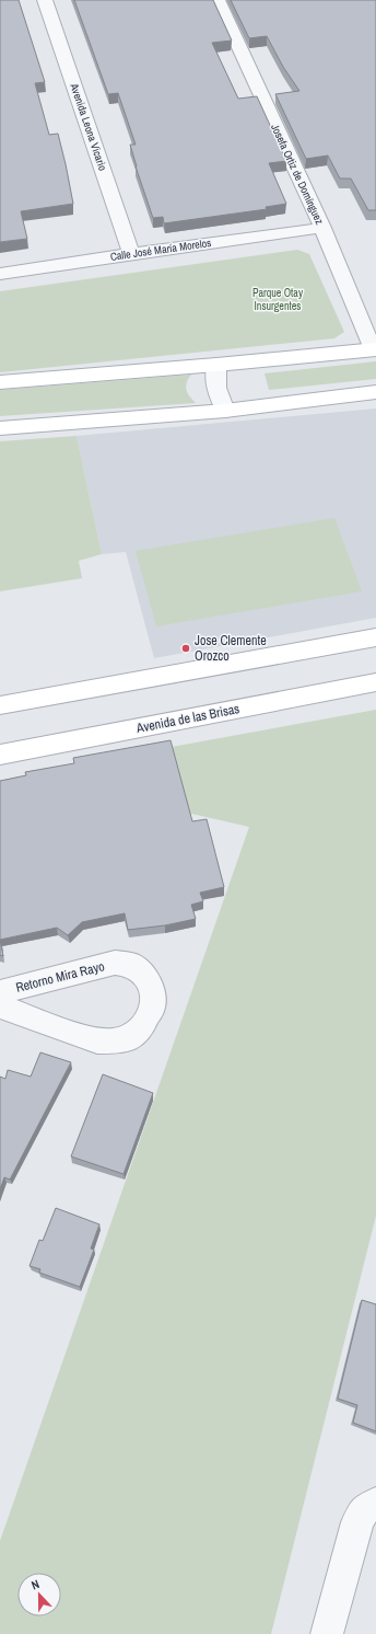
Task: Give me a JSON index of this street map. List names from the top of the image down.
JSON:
{
  "streets": {
    "street": [
      "Avenida Leona Vicario",
      "Josefa Ortiz de Domínguez",
      "Calle José María Morelos",
      "Avenida de las Brisas",
      "Retorno Mira Rayo"
    ]
  },
  "crossings": [
    ["Avenida Leona Vicario", "Calle José María Morelos"],
    ["Josefa Ortiz de Domínguez", "Calle José María Morelos"]
  ],
  "parks": ["Parque Otay Insurgentes"],
  "places": ["Jose Clemente Orozco"],
  "north": "top"
}
